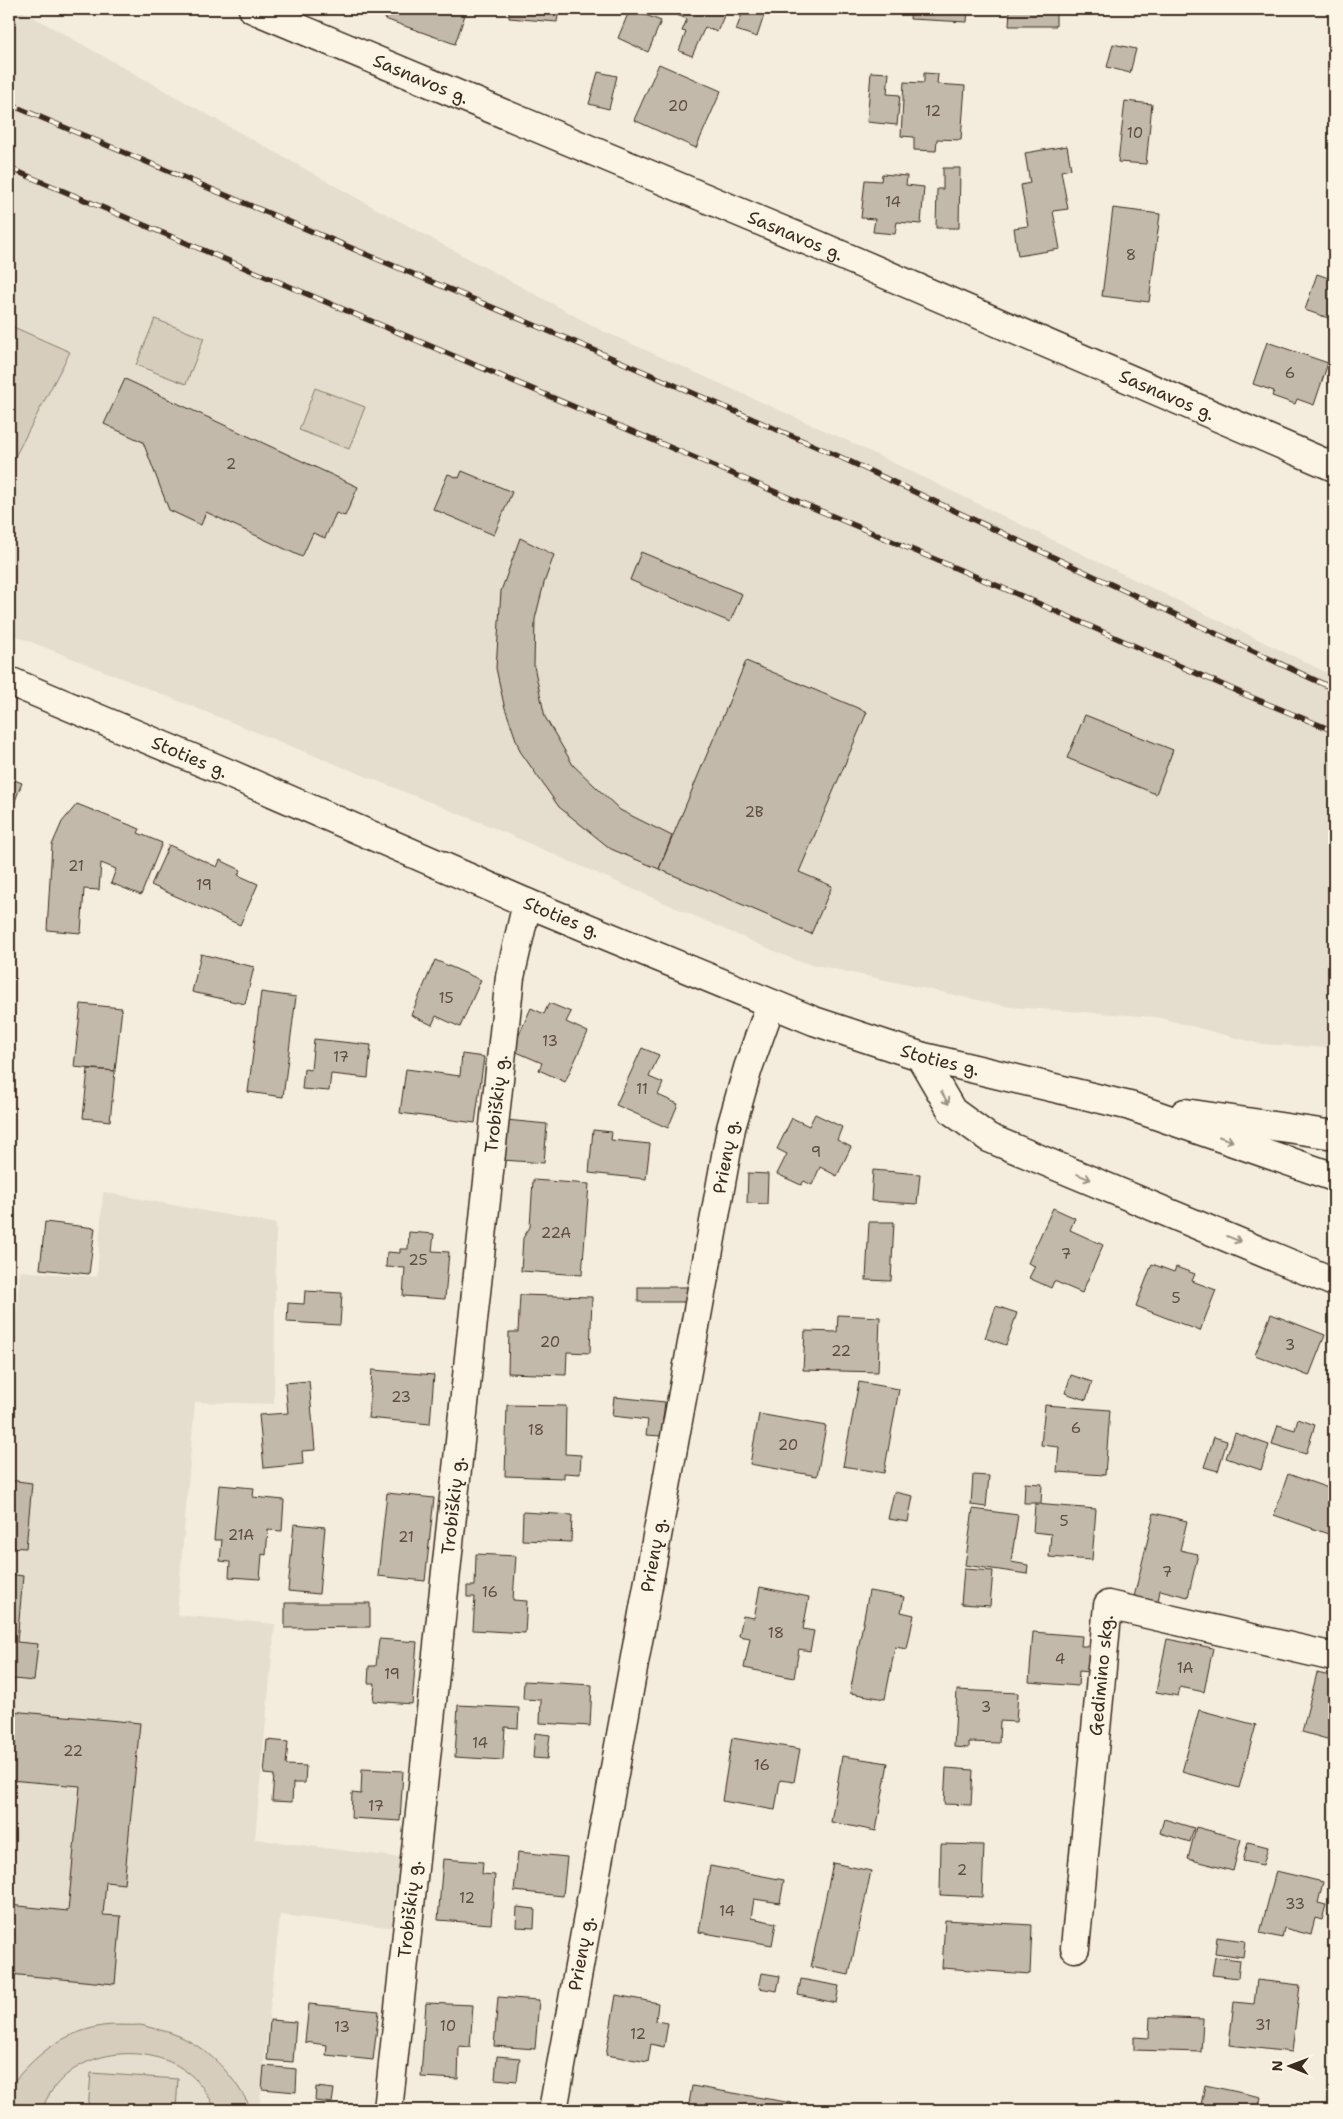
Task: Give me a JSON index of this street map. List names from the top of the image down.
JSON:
{
  "streets": {
    "street": [
      "Sasnavos g.",
      "Stoties g.",
      "Trobiškių g.",
      "Prienų g.",
      "Gedimino skg."
    ]
  },
  "crossings": [
    ["Stoties g.", "Trobiškių g."],
    ["Stoties g.", "Prienų g."]
  ],
  "house_numbers": [
    "20",
    "12",
    "10",
    "14",
    "8",
    "6",
    "2",
    "2B",
    "21",
    "19",
    "15",
    "13",
    "17",
    "11",
    "9",
    "22A",
    "7",
    "25",
    "5",
    "20",
    "3",
    "22",
    "23",
    "6",
    "18",
    "20",
    "5",
    "21A",
    "21",
    "7",
    "16",
    "18",
    "4",
    "1A",
    "19",
    "3",
    "14",
    "22",
    "16",
    "17",
    "2",
    "12",
    "33",
    "14",
    "31",
    "10",
    "13",
    "12"
  ],
  "north": "left"
}
